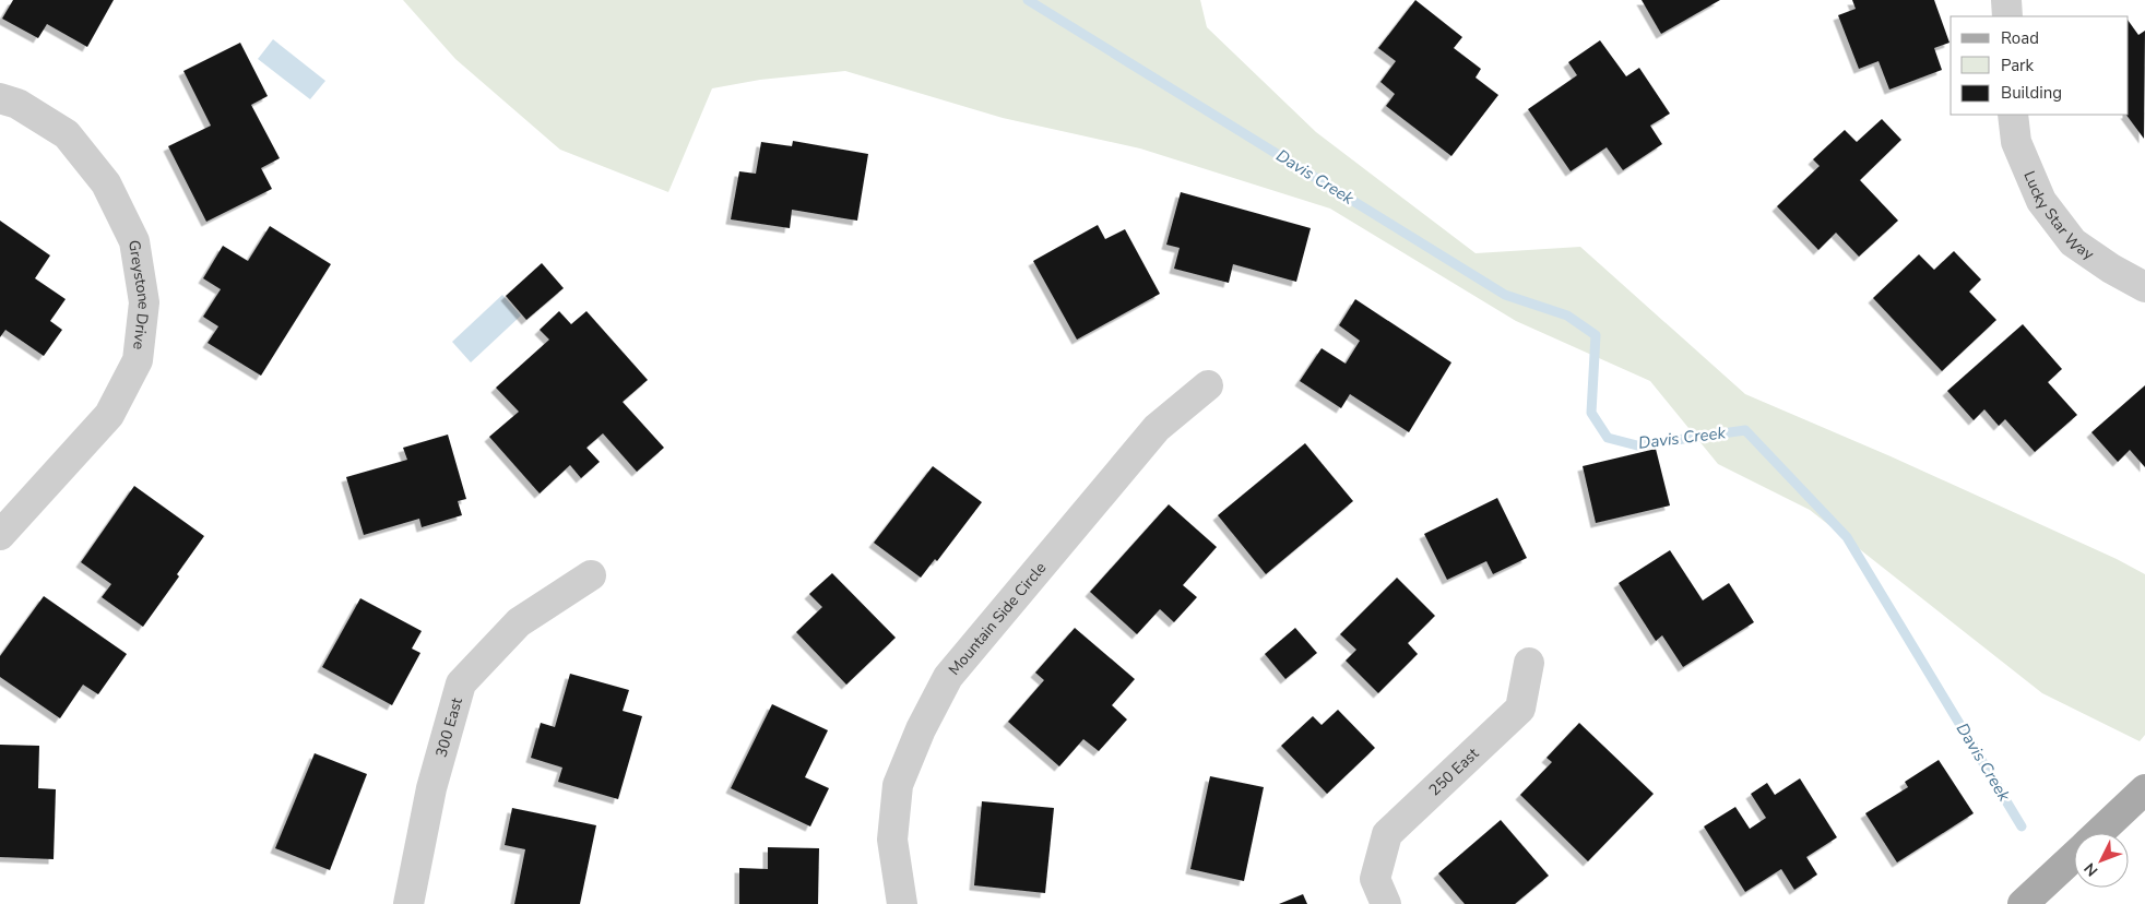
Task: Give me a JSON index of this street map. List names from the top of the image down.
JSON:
{
  "streets": {
    "street": [
      "Lucky Star Way",
      "Greystone Drive",
      "Mountain Side Circle",
      "300 East",
      "250 East"
    ]
  },
  "water": ["Davis Creek"],
  "legend": ["Road", "Park", "Building"],
  "north": "bottom left"
}
